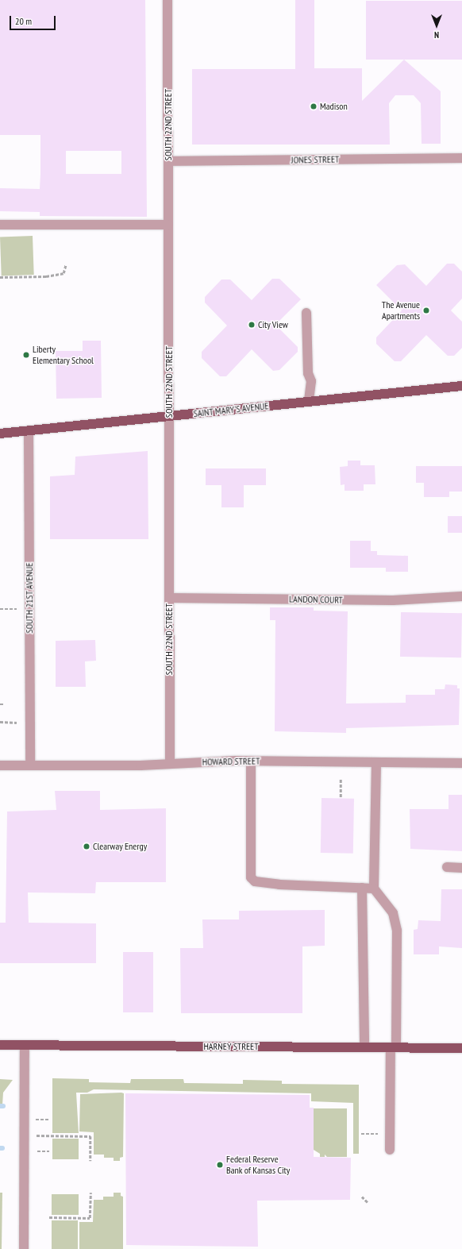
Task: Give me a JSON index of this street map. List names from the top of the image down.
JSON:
{
  "streets": {
    "main road": ["SAINT MARY'S AVENUE", "HARNEY STREET"],
    "street": [
      "SOUTH 22ND STREET",
      "JONES STREET",
      "SOUTH 21ST AVENUE",
      "LANDON COURT",
      "HOWARD STREET"
    ]
  },
  "crossings": [
    ["SOUTH 22ND STREET", "JONES STREET"],
    ["SOUTH 22ND STREET", "SAINT MARY'S AVENUE"],
    ["SOUTH 22ND STREET", "LANDON COURT"],
    ["SOUTH 22ND STREET", "HOWARD STREET"],
    ["SAINT MARY'S AVENUE", "SOUTH 21ST AVENUE"],
    ["SOUTH 21ST AVENUE", "HOWARD STREET"]
  ],
  "places": [
    "Madison",
    "The Avenue Apartments",
    "City View",
    "Liberty Elementary School",
    "Clearway Energy",
    "Federal Reserve Bank of Kansas City"
  ],
  "scale_bar": "20 m",
  "north": "bottom"
}
